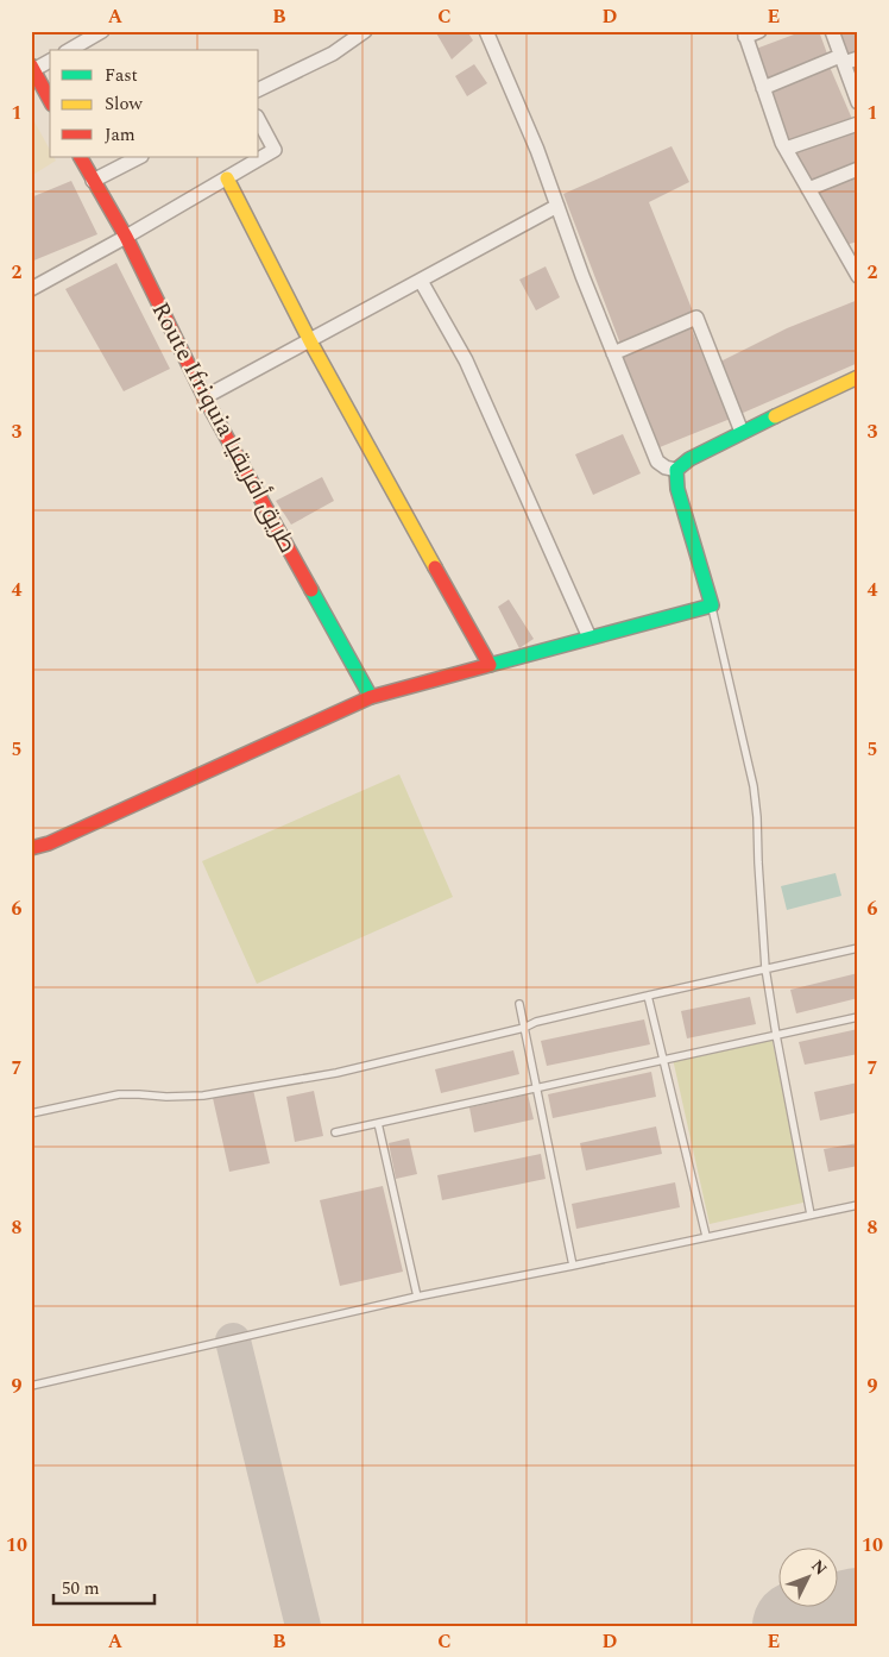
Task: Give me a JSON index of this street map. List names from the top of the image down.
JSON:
{
  "streets": {
    "street": ["Route Ifriquia طريق أفريقيا"]
  },
  "legend": ["Fast", "Slow", "Jam"],
  "scale_bar": "50 m",
  "north": "top right",
  "grid": {
    "columns": [
      "A",
      "B",
      "C",
      "D",
      "E"
    ],
    "rows": [
      "1",
      "2",
      "3",
      "4",
      "5",
      "6",
      "7",
      "8",
      "9",
      "10"
    ]
  }
}
